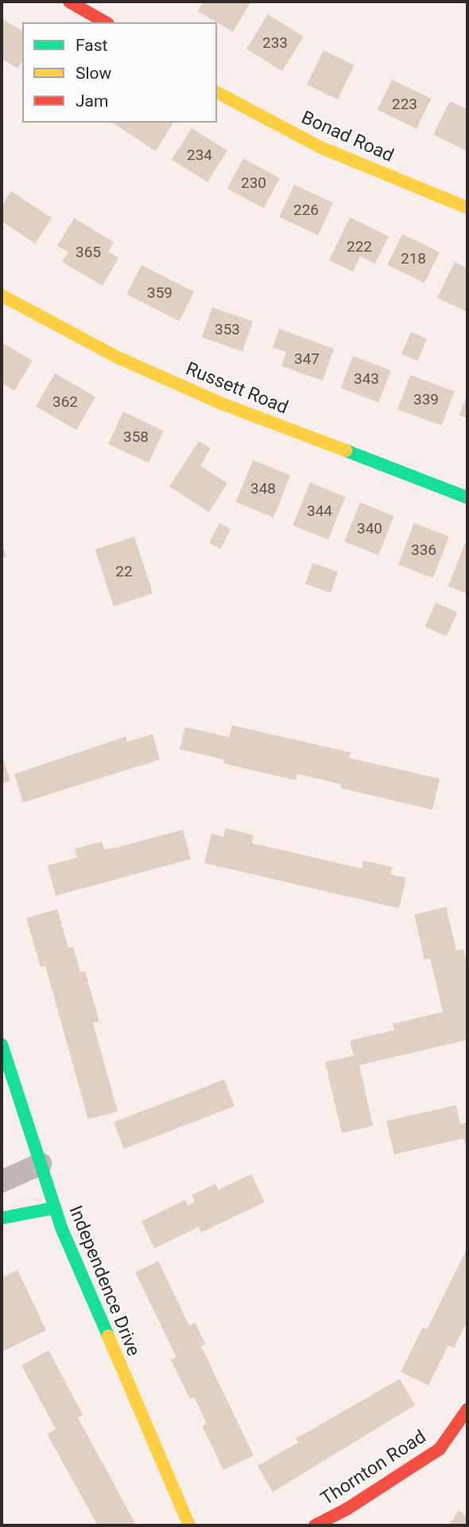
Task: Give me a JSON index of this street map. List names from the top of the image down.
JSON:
{
  "streets": {
    "street": [
      "Bonad Road",
      "Russett Road",
      "Independence Drive",
      "Thornton Road"
    ]
  },
  "house_numbers": [
    "233",
    "223",
    "234",
    "230",
    "226",
    "222",
    "365",
    "218",
    "359",
    "353",
    "347",
    "343",
    "339",
    "362",
    "358",
    "348",
    "344",
    "340",
    "336",
    "22"
  ],
  "legend": ["Fast", "Slow", "Jam"]
}
